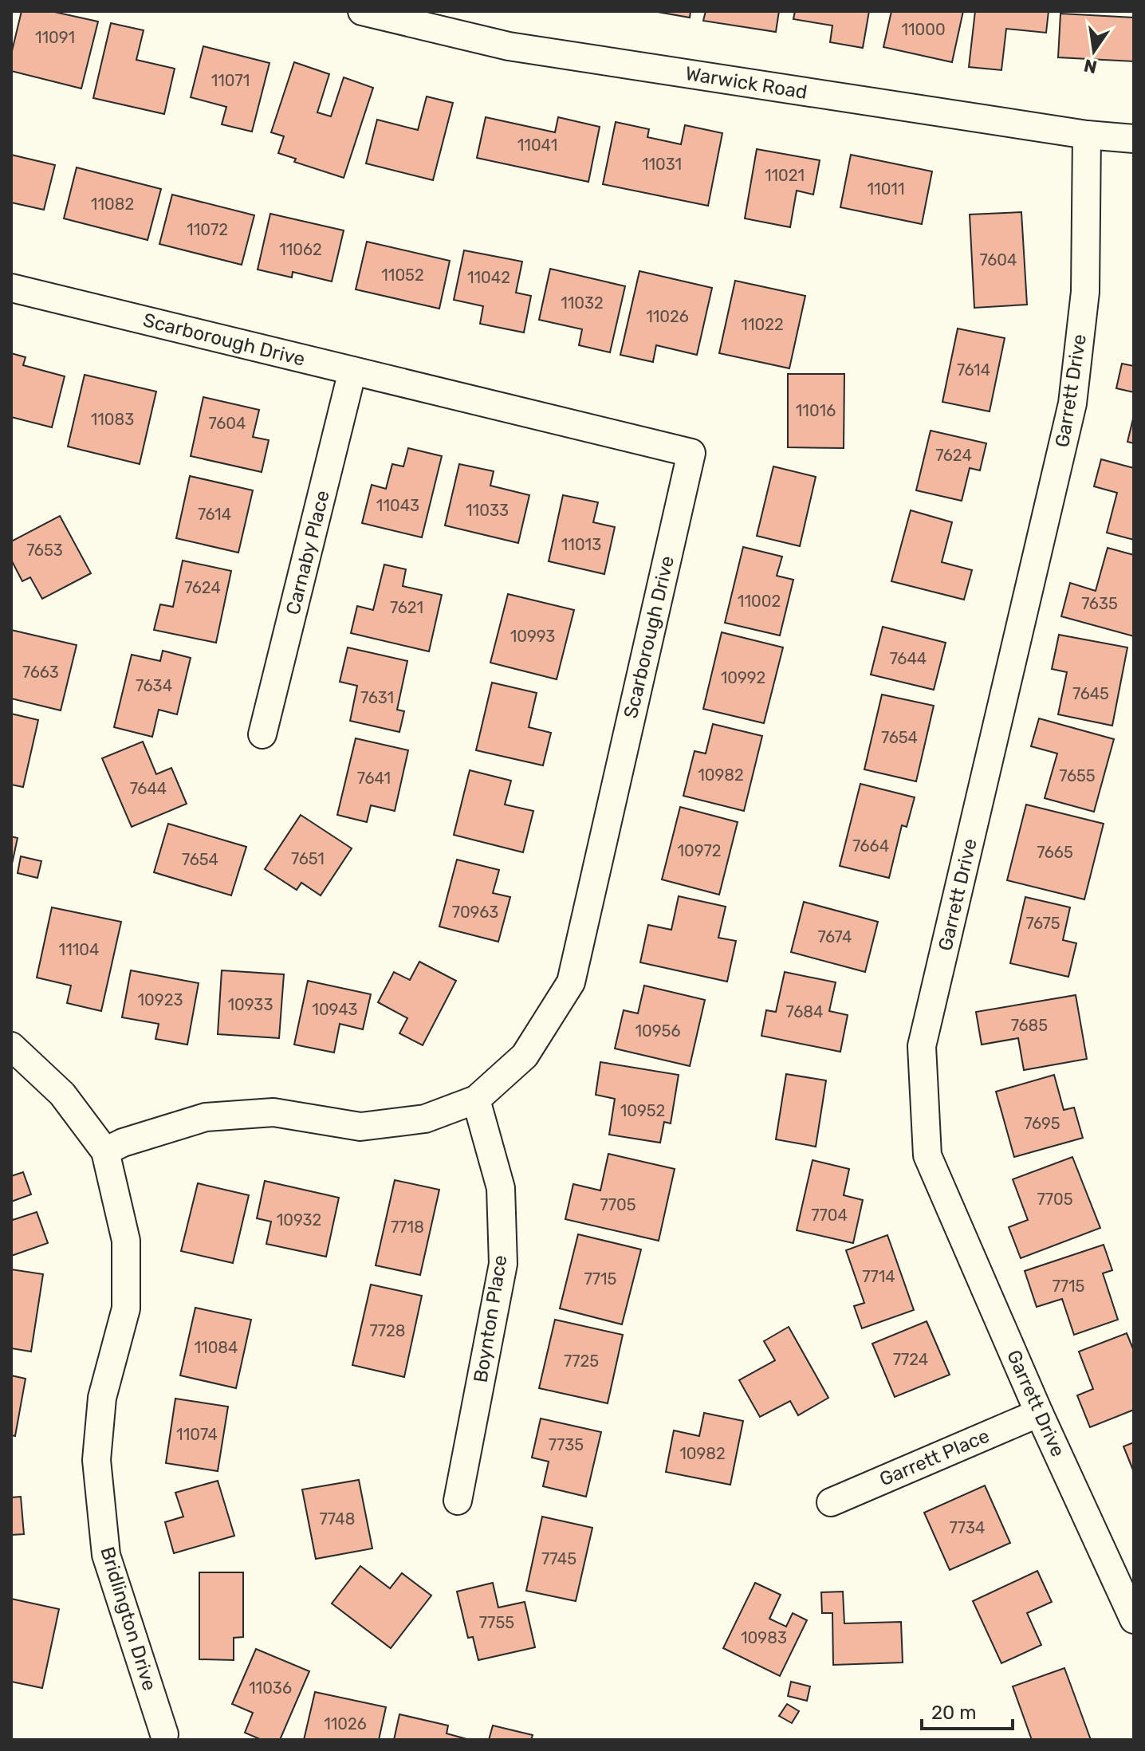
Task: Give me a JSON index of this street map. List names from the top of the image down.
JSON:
{
  "streets": {
    "street": [
      "Warwick Road",
      "Scarborough Drive",
      "Garrett Drive",
      "Carnaby Place",
      "Boynton Place",
      "Garrett Place",
      "Bridlington Drive"
    ]
  },
  "crossings": [
    ["Warwick Road", "Garrett Drive"],
    ["Scarborough Drive", "Carnaby Place"],
    ["Scarborough Drive", "Boynton Place"],
    ["Scarborough Drive", "Bridlington Drive"],
    ["Garrett Drive", "Garrett Place"]
  ],
  "house_numbers": [
    "11000",
    "11091",
    "11071",
    "11041",
    "11031",
    "11021",
    "11011",
    "11082",
    "11072",
    "11062",
    "7604",
    "11052",
    "11042",
    "11032",
    "11026",
    "11022",
    "7614",
    "11016",
    "11083",
    "7604",
    "7624",
    "11043",
    "11033",
    "7614",
    "11013",
    "7653",
    "7624",
    "11002",
    "7635",
    "7621",
    "10993",
    "7644",
    "7663",
    "10992",
    "7634",
    "7645",
    "7631",
    "7654",
    "10982",
    "7655",
    "7641",
    "7644",
    "7664",
    "10972",
    "7665",
    "7651",
    "7654",
    "70963",
    "7675",
    "7674",
    "11104",
    "10923",
    "10933",
    "10943",
    "7684",
    "7685",
    "10956",
    "10952",
    "7695",
    "7705",
    "7705",
    "7704",
    "10932",
    "7718",
    "7714",
    "7715",
    "7715",
    "7728",
    "11084",
    "7724",
    "7725",
    "11074",
    "7735",
    "10982",
    "7748",
    "7734",
    "7745",
    "7755",
    "10983",
    "11036",
    "11026"
  ],
  "scale_bar": "20 m",
  "north": "bottom"
}
